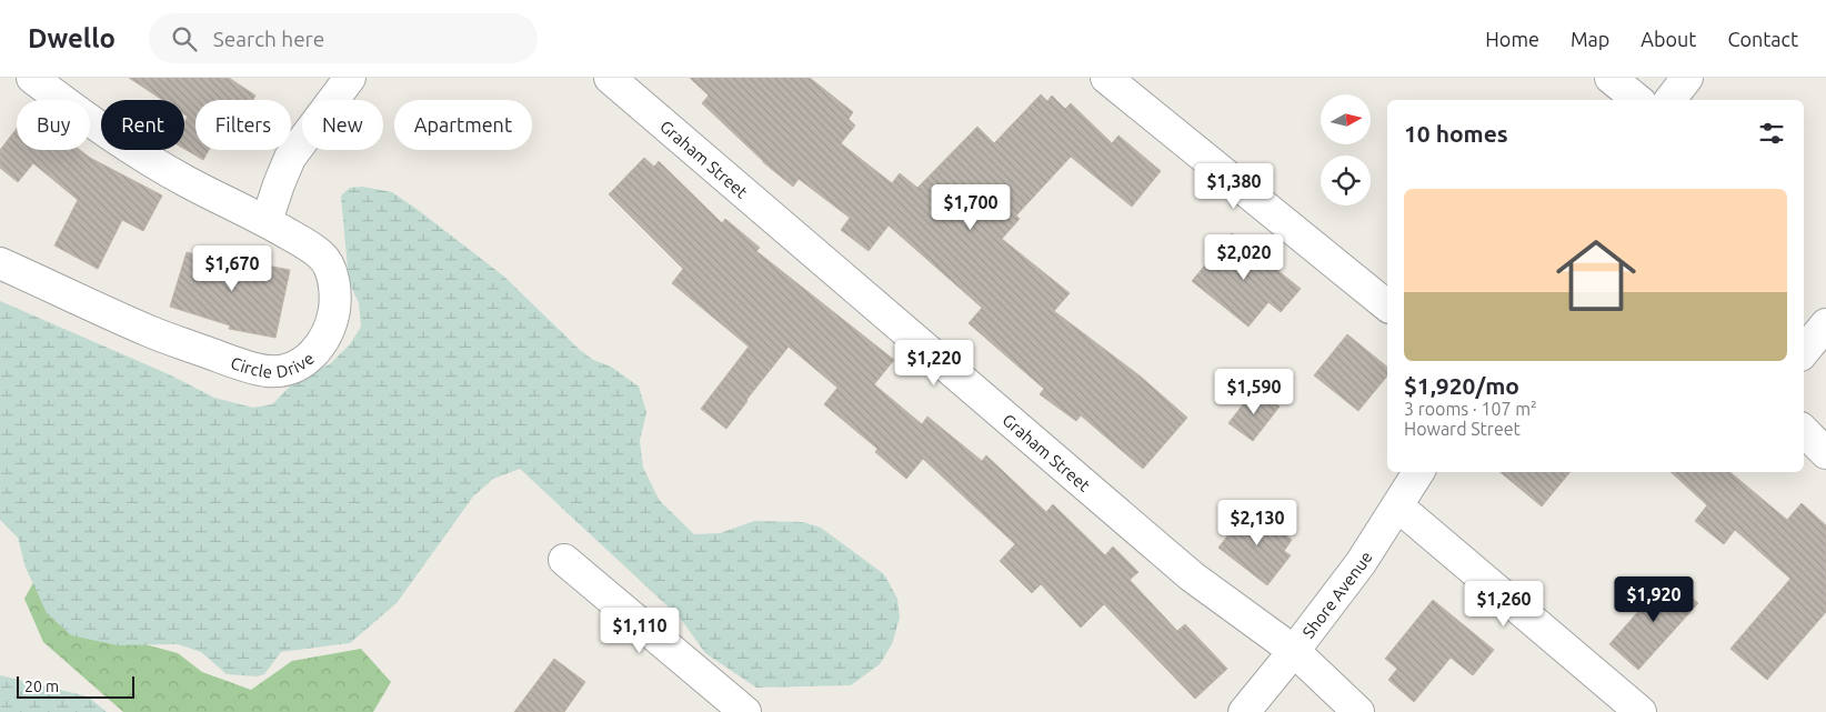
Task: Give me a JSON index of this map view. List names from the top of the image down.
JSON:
{
  "streets": {
    "street": ["Graham Street", "Circle Drive", "Shore Avenue"]
  },
  "crossings": [
    ["Graham Street", "Shore Avenue"]
  ],
  "scale_bar": "20 m",
  "north": "right",
  "page": {
    "header": "Dwello",
    "search": "Search here",
    "nav": [
      "Home",
      "Map",
      "About",
      "Contact"
    ],
    "chip": [
      "Buy",
      "Rent",
      "Filters",
      "New",
      "Apartment"
    ],
    "heading": "10 homes",
    "price": [
      "$1,380",
      "$1,700",
      "$2,020",
      "$1,670",
      "$1,220",
      "$1,590",
      "$2,130",
      "$1,920",
      "$1,260",
      "$1,110"
    ],
    "list": [
      {
        "name": "$1,920/mo",
        "note": "3 rooms · 107 m² · Howard Street"
      }
    ],
    "scale": "20 m"
  }
}
